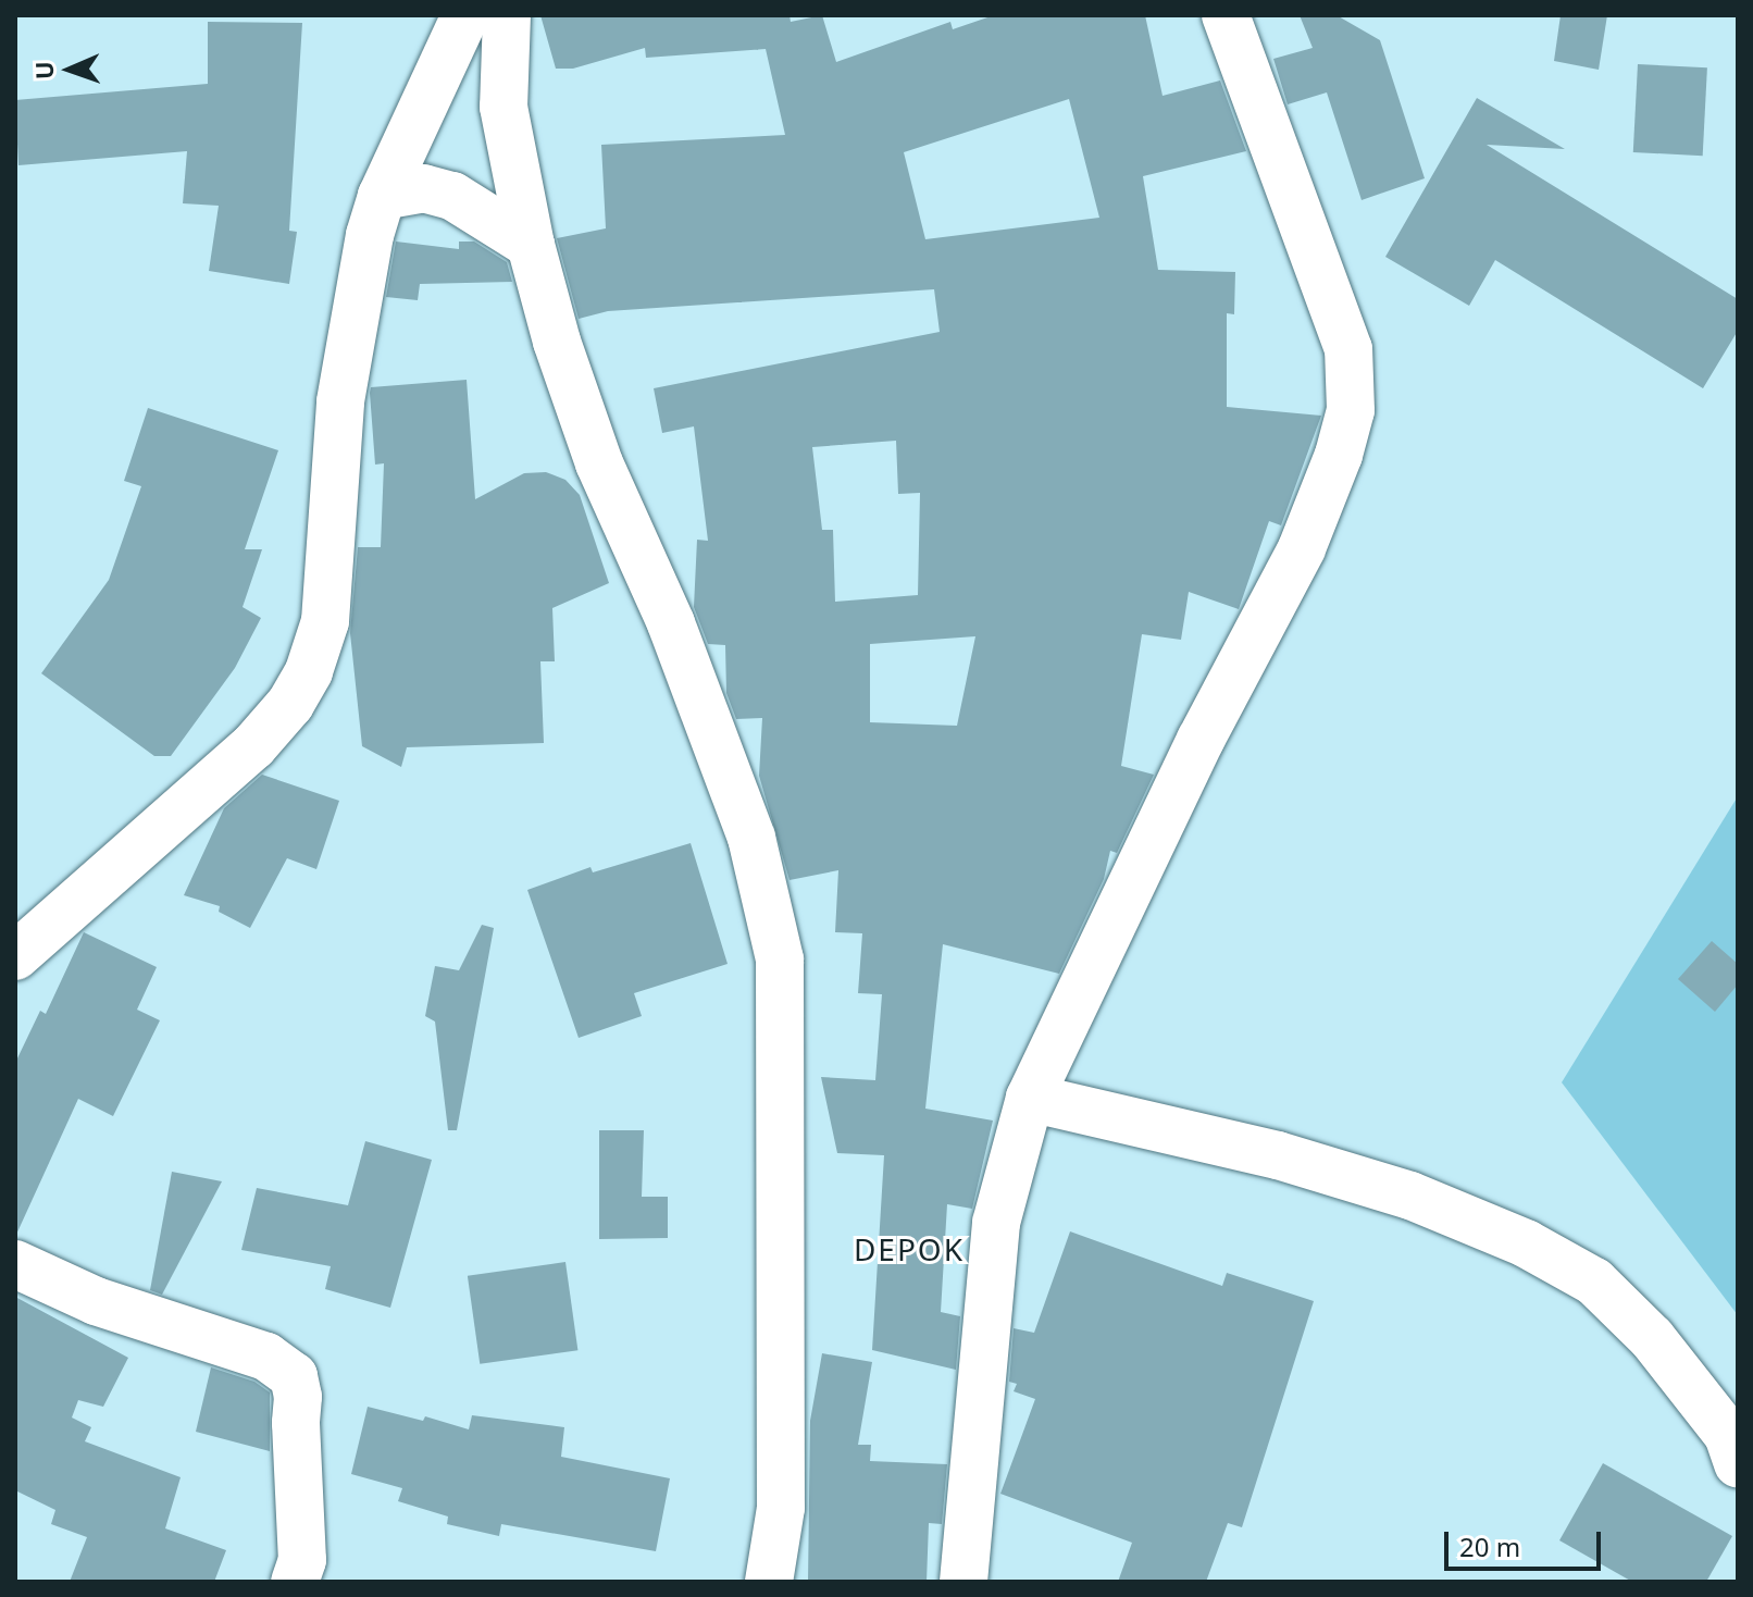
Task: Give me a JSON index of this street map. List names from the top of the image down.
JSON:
{
  "districts": ["DEPOK"],
  "scale_bar": "20 m",
  "north": "left"
}
